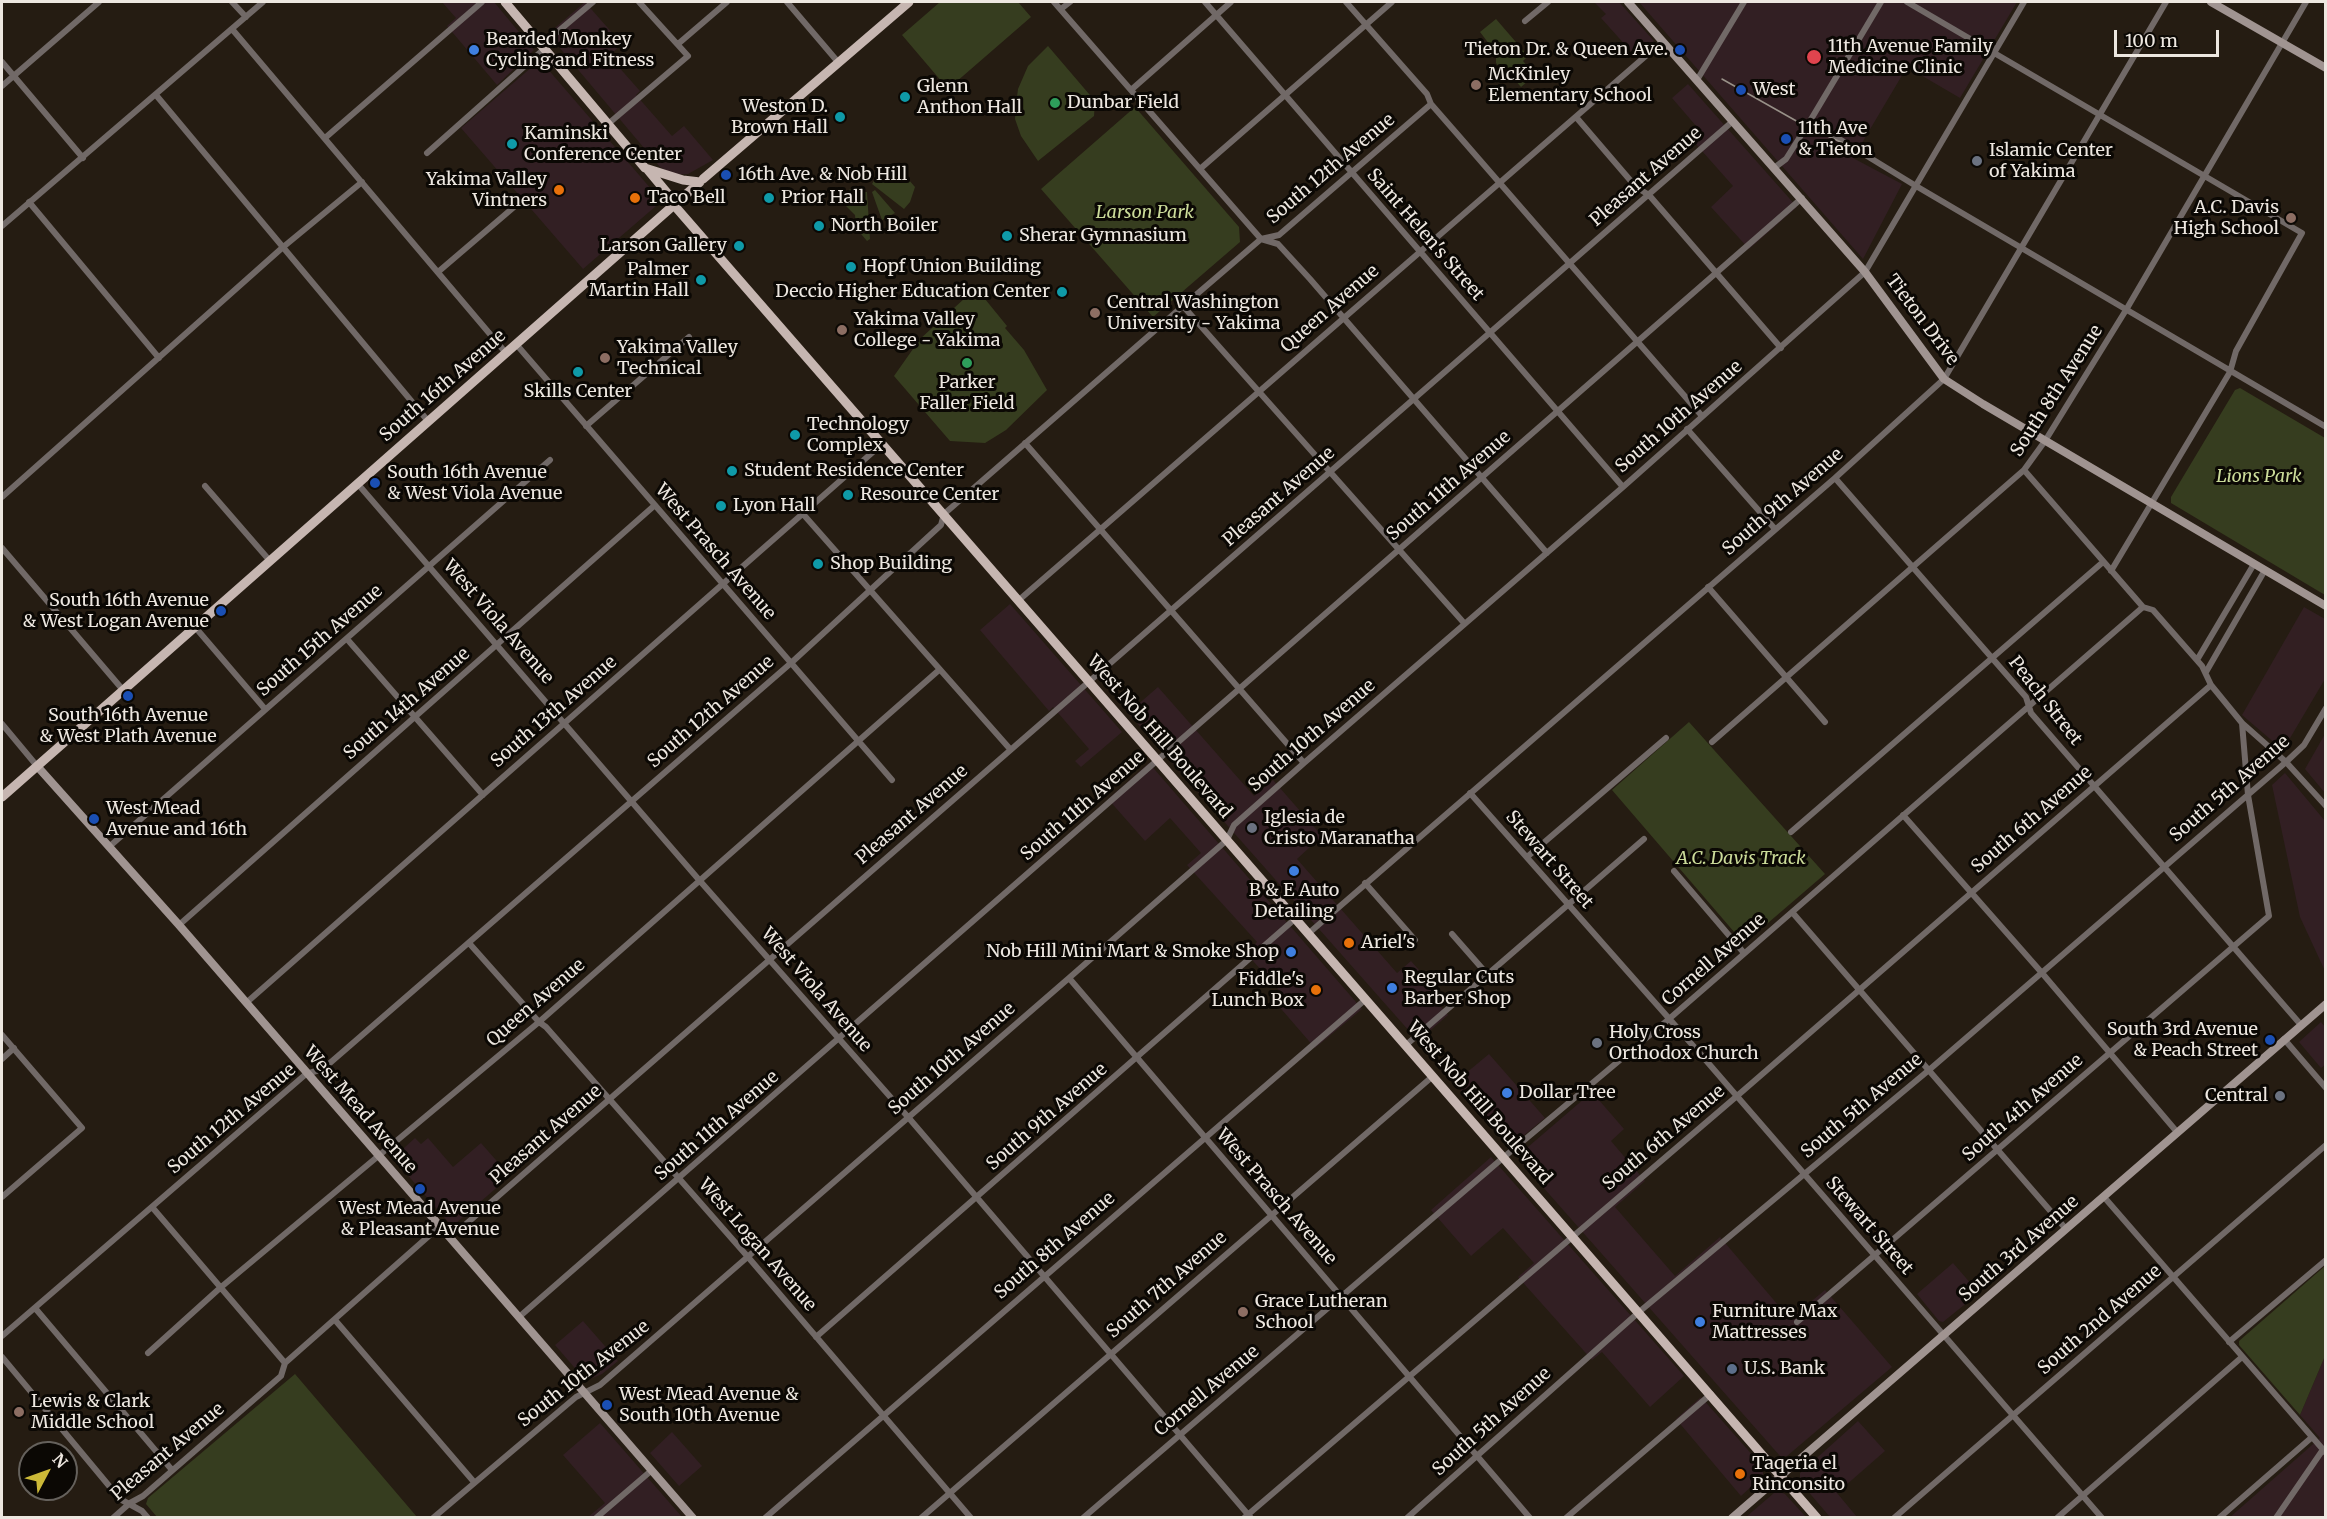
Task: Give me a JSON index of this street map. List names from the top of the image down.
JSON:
{
  "streets": {
    "main road": ["South 16th Avenue", "West Nob Hill Boulevard"],
    "street": [
      "South 12th Avenue",
      "Pleasant Avenue",
      "Saint Helen's Street",
      "Queen Avenue",
      "Tieton Drive",
      "South 8th Avenue",
      "South 10th Avenue",
      "South 11th Avenue",
      "South 9th Avenue",
      "West Prasch Avenue",
      "West Viola Avenue",
      "South 15th Avenue",
      "Peach Street",
      "South 14th Avenue",
      "South 13th Avenue",
      "South 5th Avenue",
      "South 6th Avenue",
      "Stewart Street",
      "Cornell Avenue",
      "South 4th Avenue",
      "West Mead Avenue",
      "West Logan Avenue",
      "South 3rd Avenue",
      "South 7th Avenue",
      "South 2nd Avenue"
    ]
  },
  "crossings": [
    ["South 12th Avenue", "Saint Helen's Street"],
    ["South 12th Avenue", "West Prasch Avenue"],
    ["South 12th Avenue", "West Viola Avenue"],
    ["South 12th Avenue", "West Nob Hill Boulevard"],
    ["South 12th Avenue", "West Mead Avenue"],
    ["South 12th Avenue", "West Logan Avenue"],
    ["Pleasant Avenue", "Saint Helen's Street"],
    ["Pleasant Avenue", "Tieton Drive"],
    ["Pleasant Avenue", "West Viola Avenue"],
    ["Pleasant Avenue", "West Nob Hill Boulevard"],
    ["Pleasant Avenue", "West Mead Avenue"],
    ["Pleasant Avenue", "West Logan Avenue"],
    ["Saint Helen's Street", "Queen Avenue"],
    ["Saint Helen's Street", "South 10th Avenue"],
    ["Saint Helen's Street", "South 11th Avenue"],
    ["Queen Avenue", "Tieton Drive"],
    ["Queen Avenue", "West Prasch Avenue"],
    ["Queen Avenue", "West Viola Avenue"],
    ["Queen Avenue", "West Nob Hill Boulevard"],
    ["Queen Avenue", "West Mead Avenue"],
    ["Queen Avenue", "West Logan Avenue"],
    ["Tieton Drive", "South 8th Avenue"],
    ["Tieton Drive", "South 10th Avenue"],
    ["Tieton Drive", "South 11th Avenue"],
    ["Tieton Drive", "South 9th Avenue"],
    ["South 16th Avenue", "West Prasch Avenue"],
    ["South 16th Avenue", "West Viola Avenue"],
    ["South 16th Avenue", "West Nob Hill Boulevard"],
    ["South 16th Avenue", "West Mead Avenue"],
    ["South 8th Avenue", "West Prasch Avenue"],
    ["South 8th Avenue", "West Viola Avenue"],
    ["South 8th Avenue", "Peach Street"],
    ["South 8th Avenue", "West Nob Hill Boulevard"],
    ["South 8th Avenue", "West Logan Avenue"],
    ["South 10th Avenue", "West Prasch Avenue"],
    ["South 10th Avenue", "West Viola Avenue"],
    ["South 10th Avenue", "West Nob Hill Boulevard"],
    ["South 10th Avenue", "West Mead Avenue"],
    ["South 10th Avenue", "West Logan Avenue"],
    ["South 11th Avenue", "West Viola Avenue"],
    ["South 11th Avenue", "West Nob Hill Boulevard"],
    ["South 11th Avenue", "West Mead Avenue"],
    ["South 11th Avenue", "West Logan Avenue"],
    ["South 9th Avenue", "West Prasch Avenue"],
    ["South 9th Avenue", "West Viola Avenue"],
    ["South 9th Avenue", "Peach Street"],
    ["South 9th Avenue", "West Nob Hill Boulevard"],
    ["South 9th Avenue", "Stewart Street"],
    ["South 9th Avenue", "West Logan Avenue"],
    ["West Prasch Avenue", "South 14th Avenue"],
    ["West Prasch Avenue", "South 13th Avenue"],
    ["West Prasch Avenue", "South 5th Avenue"],
    ["West Prasch Avenue", "South 6th Avenue"],
    ["West Prasch Avenue", "Cornell Avenue"],
    ["West Prasch Avenue", "South 7th Avenue"],
    ["West Viola Avenue", "South 15th Avenue"],
    ["West Viola Avenue", "South 14th Avenue"],
    ["West Viola Avenue", "South 13th Avenue"],
    ["West Viola Avenue", "South 6th Avenue"],
    ["West Viola Avenue", "Cornell Avenue"],
    ["West Viola Avenue", "South 7th Avenue"],
    ["South 15th Avenue", "West Mead Avenue"],
    ["Peach Street", "South 5th Avenue"],
    ["Peach Street", "South 6th Avenue"],
    ["Peach Street", "Cornell Avenue"],
    ["Peach Street", "South 4th Avenue"],
    ["Peach Street", "South 3rd Avenue"],
    ["South 14th Avenue", "West Mead Avenue"],
    ["South 13th Avenue", "West Nob Hill Boulevard"],
    ["South 13th Avenue", "West Mead Avenue"],
    ["West Nob Hill Boulevard", "South 5th Avenue"],
    ["West Nob Hill Boulevard", "South 6th Avenue"],
    ["West Nob Hill Boulevard", "Cornell Avenue"],
    ["West Nob Hill Boulevard", "South 3rd Avenue"],
    ["West Nob Hill Boulevard", "South 7th Avenue"],
    ["South 5th Avenue", "Stewart Street"],
    ["South 5th Avenue", "South 4th Avenue"],
    ["South 6th Avenue", "Stewart Street"],
    ["Stewart Street", "Cornell Avenue"],
    ["Stewart Street", "South 4th Avenue"],
    ["Stewart Street", "South 3rd Avenue"],
    ["Stewart Street", "South 2nd Avenue"],
    ["West Logan Avenue", "South 7th Avenue"]
  ],
  "parks": ["Larson Park", "Lions Park", "A.C. Davis Track"],
  "places": [
    "Bearded Monkey Cycling and Fitness",
    "Tieton Dr. & Queen Ave.",
    "11th Avenue Family Medicine Clinic",
    "McKinley Elementary School",
    "West",
    "Glenn Anthon Hall",
    "Dunbar Field",
    "Weston D. Brown Hall",
    "11th Ave & Tieton",
    "Kaminski Conference Center",
    "Islamic Center of Yakima",
    "16th Ave. & Nob Hill",
    "Yakima Valley Vintners",
    "Taco Bell",
    "Prior Hall",
    "A.C. Davis High School",
    "North Boiler",
    "Sherar Gymnasium",
    "Larson Gallery",
    "Hopf Union Building",
    "Palmer Martin Hall",
    "Deccio Higher Education Center",
    "Central Washington University - Yakima",
    "Yakima Valley College - Yakima",
    "Yakima Valley Technical",
    "Parker Faller Field",
    "Skills Center",
    "Technology Complex",
    "Student Residence Center",
    "South 16th Avenue & West Viola Avenue",
    "Resource Center",
    "Lyon Hall",
    "Shop Building",
    "South 16th Avenue & West Logan Avenue",
    "South 16th Avenue & West Plath Avenue",
    "West Mead Avenue and 16th",
    "Iglesia de Cristo Maranatha",
    "B & E Auto Detailing",
    "Ariel's",
    "Nob Hill Mini Mart & Smoke Shop",
    "Regular Cuts Barber Shop",
    "Fiddle's Lunch Box",
    "South 3rd Avenue & Peach Street",
    "Holy Cross Orthodox Church",
    "Dollar Tree",
    "Central",
    "West Mead Avenue & Pleasant Avenue",
    "Grace Lutheran School",
    "Furniture Max Mattresses",
    "U.S. Bank",
    "West Mead Avenue & South 10th Avenue",
    "Lewis & Clark Middle School",
    "Taqeria el Rinconsito"
  ],
  "scale_bar": "100 m",
  "north": "top right"
}
